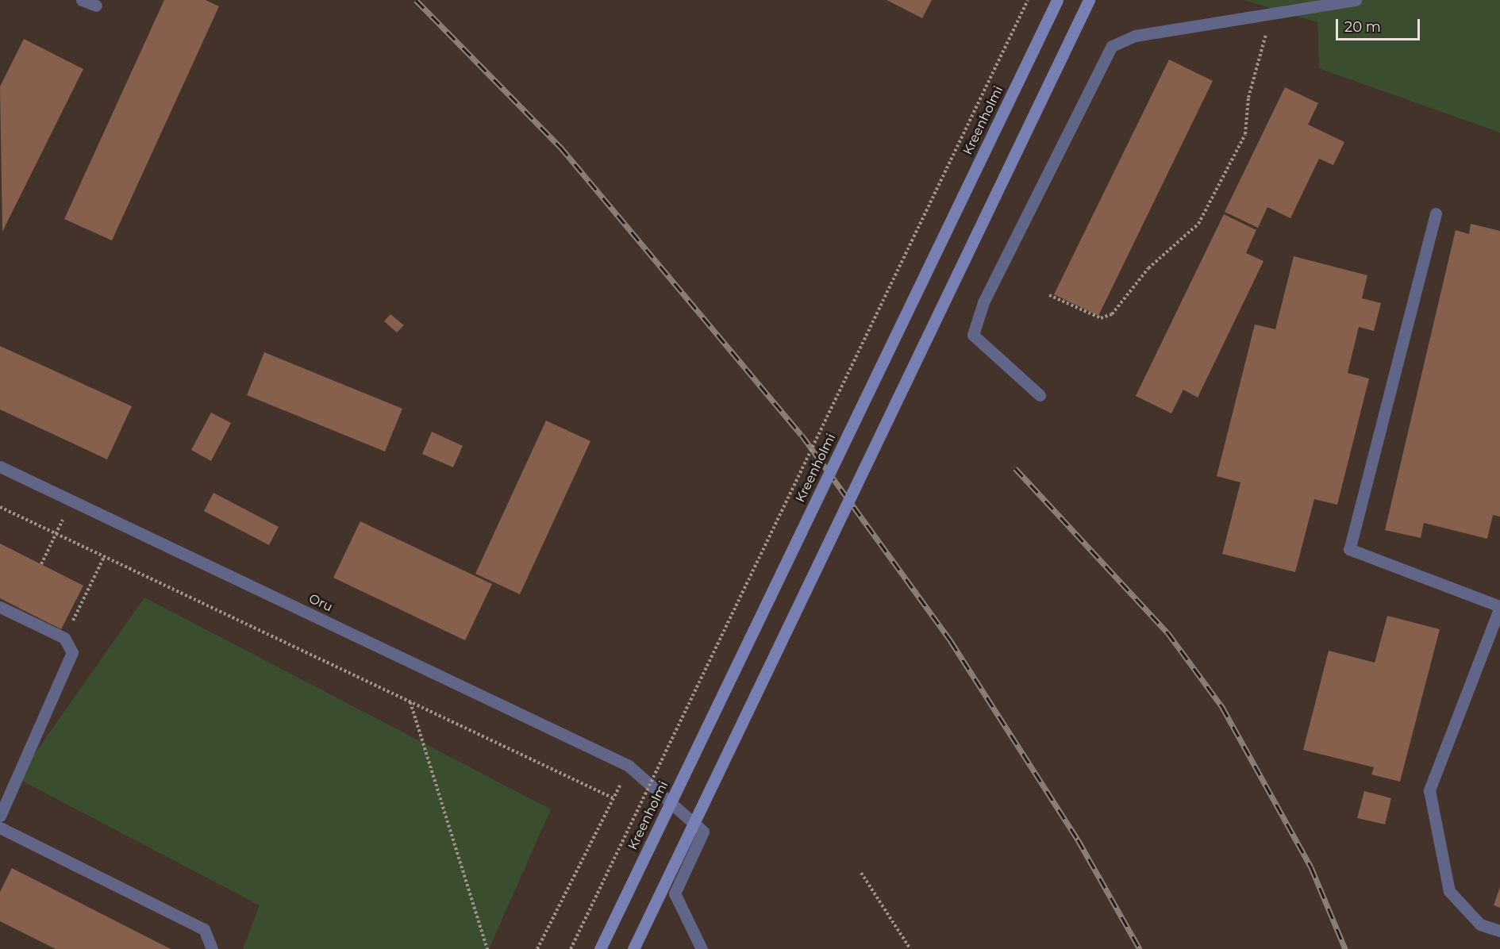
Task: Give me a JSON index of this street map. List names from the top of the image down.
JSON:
{
  "streets": {
    "main road": ["Kreenholmi"],
    "street": ["Oru"]
  },
  "scale_bar": "20 m"
}
